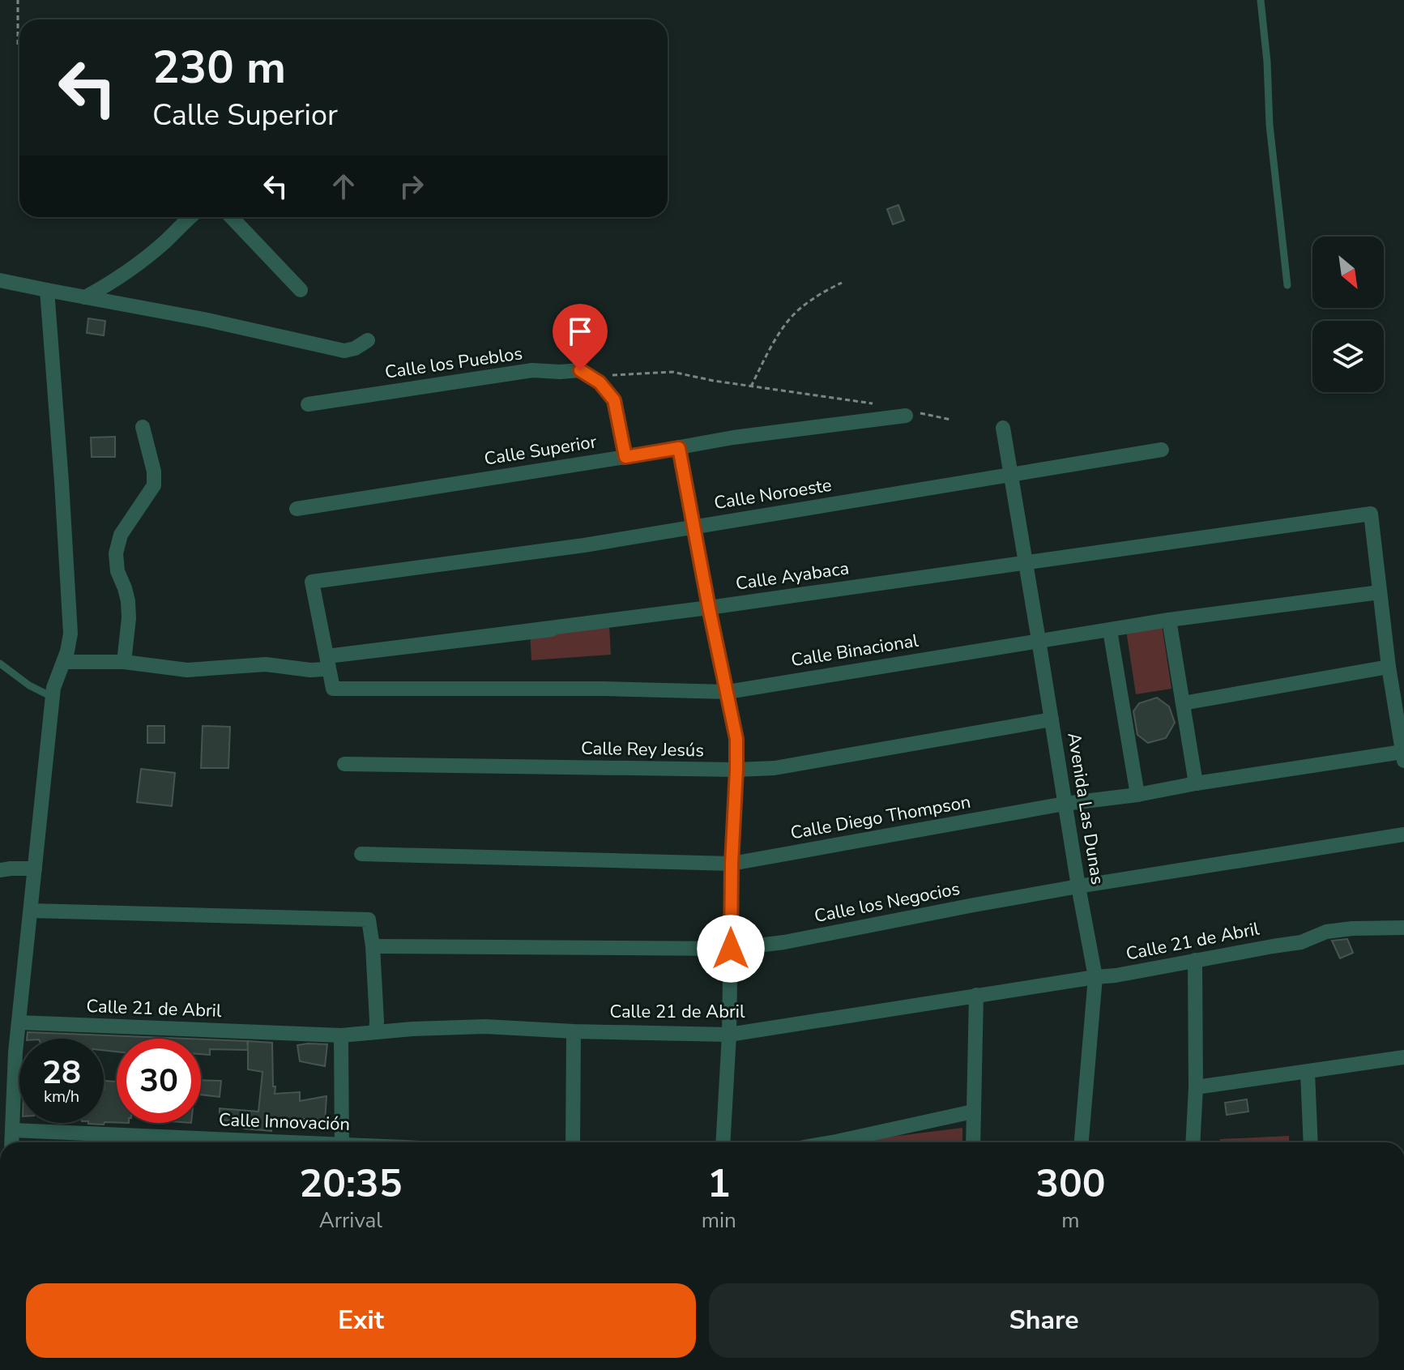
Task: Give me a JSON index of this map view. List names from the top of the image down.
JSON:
{
  "streets": {
    "street": [
      "Calle los Pueblos",
      "Calle Superior",
      "Calle Noroeste",
      "Calle Ayabaca",
      "Calle Binacional",
      "Calle Rey Jesús",
      "Avenida Las Dunas",
      "Calle Diego Thompson",
      "Calle los Negocios",
      "Calle 21 de Abril",
      "Calle Innovación"
    ]
  },
  "crossings": [
    ["Calle Noroeste", "Calle Ayabaca"],
    ["Calle Noroeste", "Calle Binacional"],
    ["Calle Noroeste", "Avenida Las Dunas"],
    ["Calle Ayabaca", "Calle Binacional"],
    ["Calle Ayabaca", "Avenida Las Dunas"],
    ["Calle Binacional", "Avenida Las Dunas"],
    ["Calle Rey Jesús", "Avenida Las Dunas"],
    ["Avenida Las Dunas", "Calle Diego Thompson"],
    ["Avenida Las Dunas", "Calle los Negocios"],
    ["Avenida Las Dunas", "Calle 21 de Abril"]
  ],
  "north": "bottom right",
  "page": {
    "turn": ["230 m", "Calle Superior"],
    "speed": "28 km/h",
    "limit": "30",
    "eta": [
      "20:35",
      "Arrival",
      "1",
      "min",
      "300",
      "m"
    ],
    "buttons": ["Exit", "Share"]
  }
}
